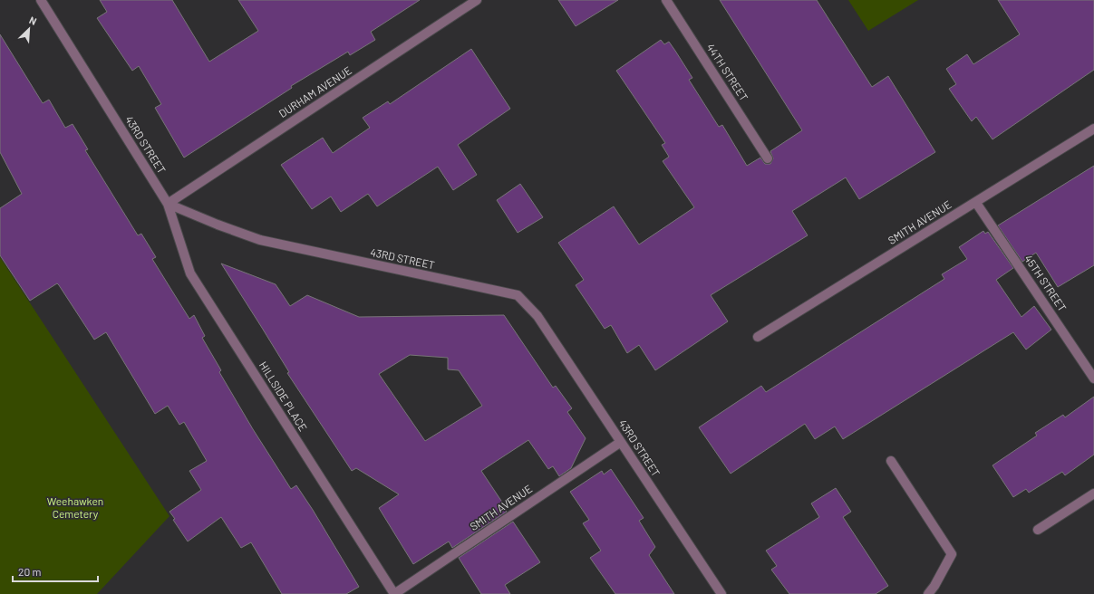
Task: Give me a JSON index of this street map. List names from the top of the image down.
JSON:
{
  "streets": {
    "street": [
      "44TH STREET",
      "DURHAM AVENUE",
      "43RD STREET",
      "SMITH AVENUE",
      "45TH STREET",
      "HILLSIDE PLACE"
    ]
  },
  "crossings": [
    ["DURHAM AVENUE", "43RD STREET"],
    ["DURHAM AVENUE", "HILLSIDE PLACE"],
    ["43RD STREET", "SMITH AVENUE"],
    ["43RD STREET", "HILLSIDE PLACE"],
    ["SMITH AVENUE", "45TH STREET"],
    ["SMITH AVENUE", "HILLSIDE PLACE"]
  ],
  "parks": ["Weehawken Cemetery"],
  "scale_bar": "20 m",
  "north": "top right"
}
